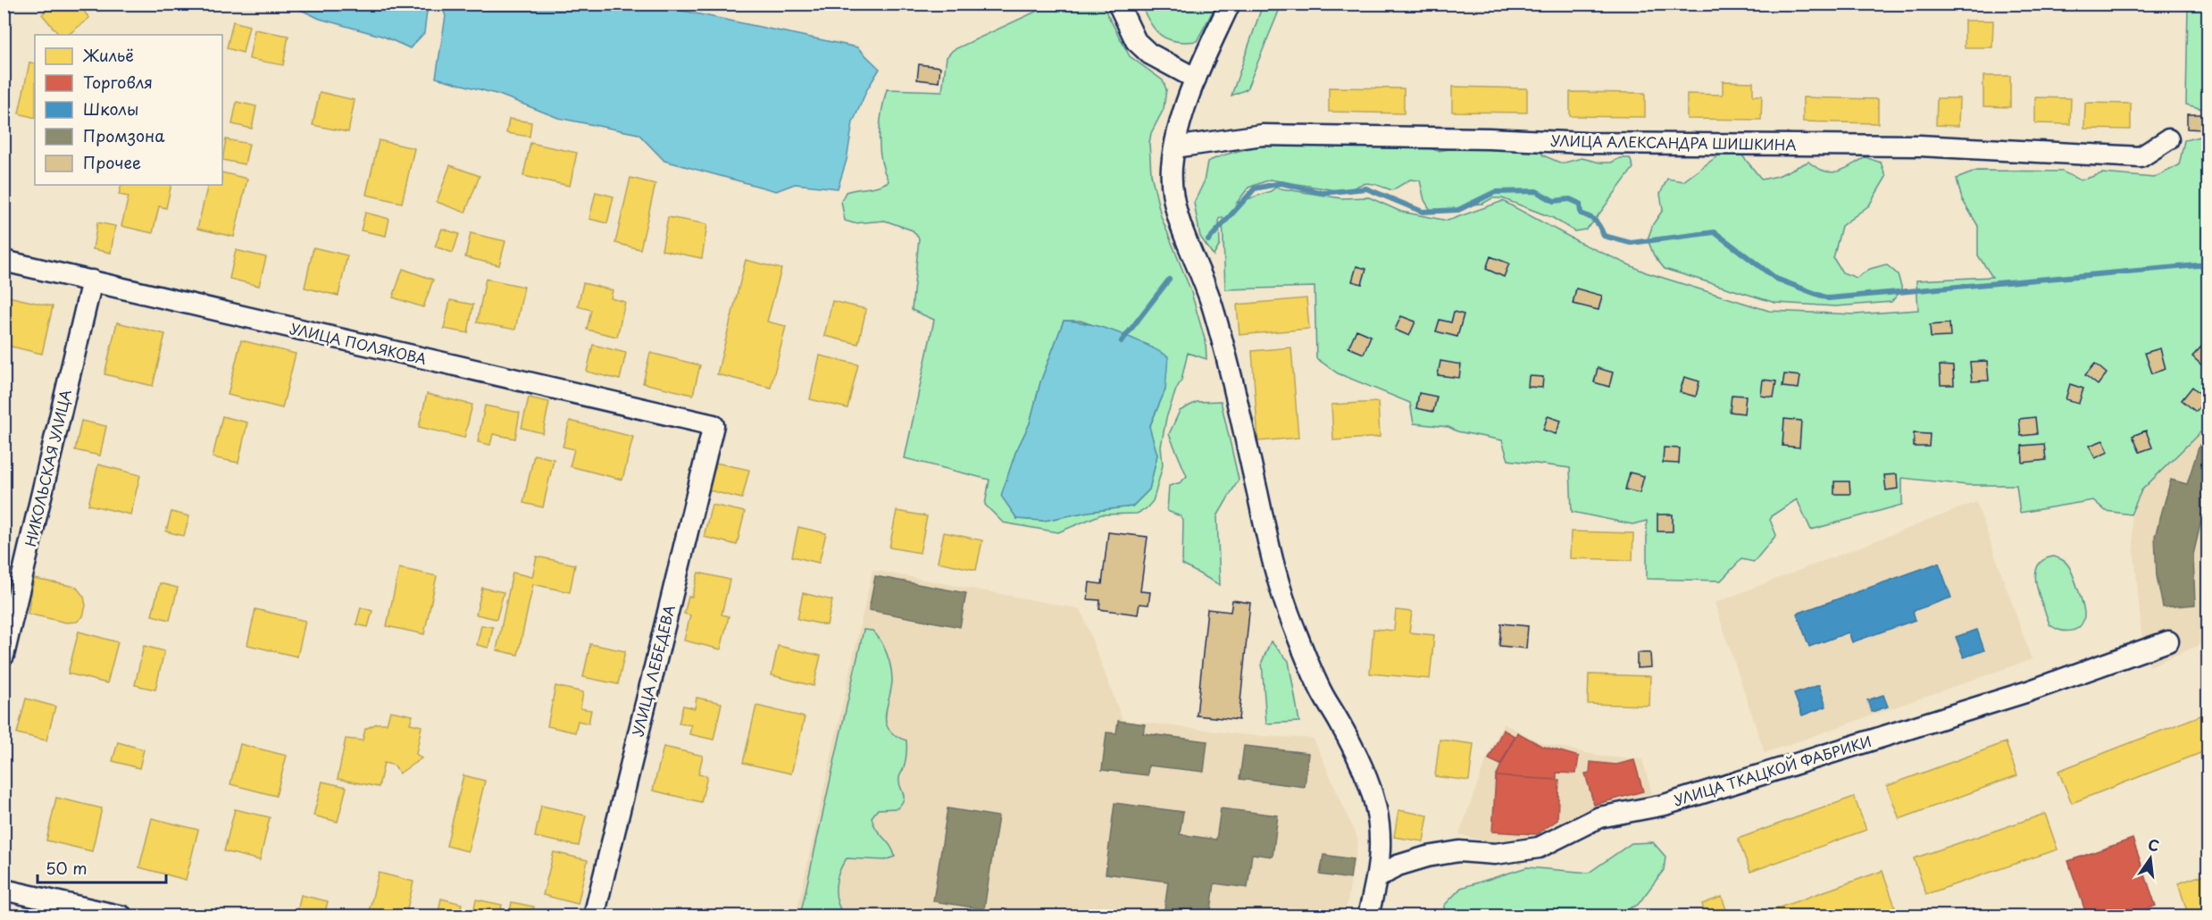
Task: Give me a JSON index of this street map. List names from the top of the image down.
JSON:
{
  "streets": {
    "street": [
      "УЛИЦА АЛЕКСАНДРА ШИШКИНА",
      "УЛИЦА ПОЛЯКОВА",
      "НИКОЛЬСКАЯ УЛИЦА",
      "УЛИЦА ЛЕБЕДЕВА",
      "УЛИЦА ТКАЦКОЙ ФАБРИКИ"
    ]
  },
  "crossings": [
    ["УЛИЦА ПОЛЯКОВА", "НИКОЛЬСКАЯ УЛИЦА"],
    ["УЛИЦА ПОЛЯКОВА", "УЛИЦА ЛЕБЕДЕВА"]
  ],
  "legend": [
    "Жильё",
    "Торговля",
    "Школы",
    "Промзона",
    "Прочее"
  ],
  "scale_bar": "50 m",
  "north": "top"
}
